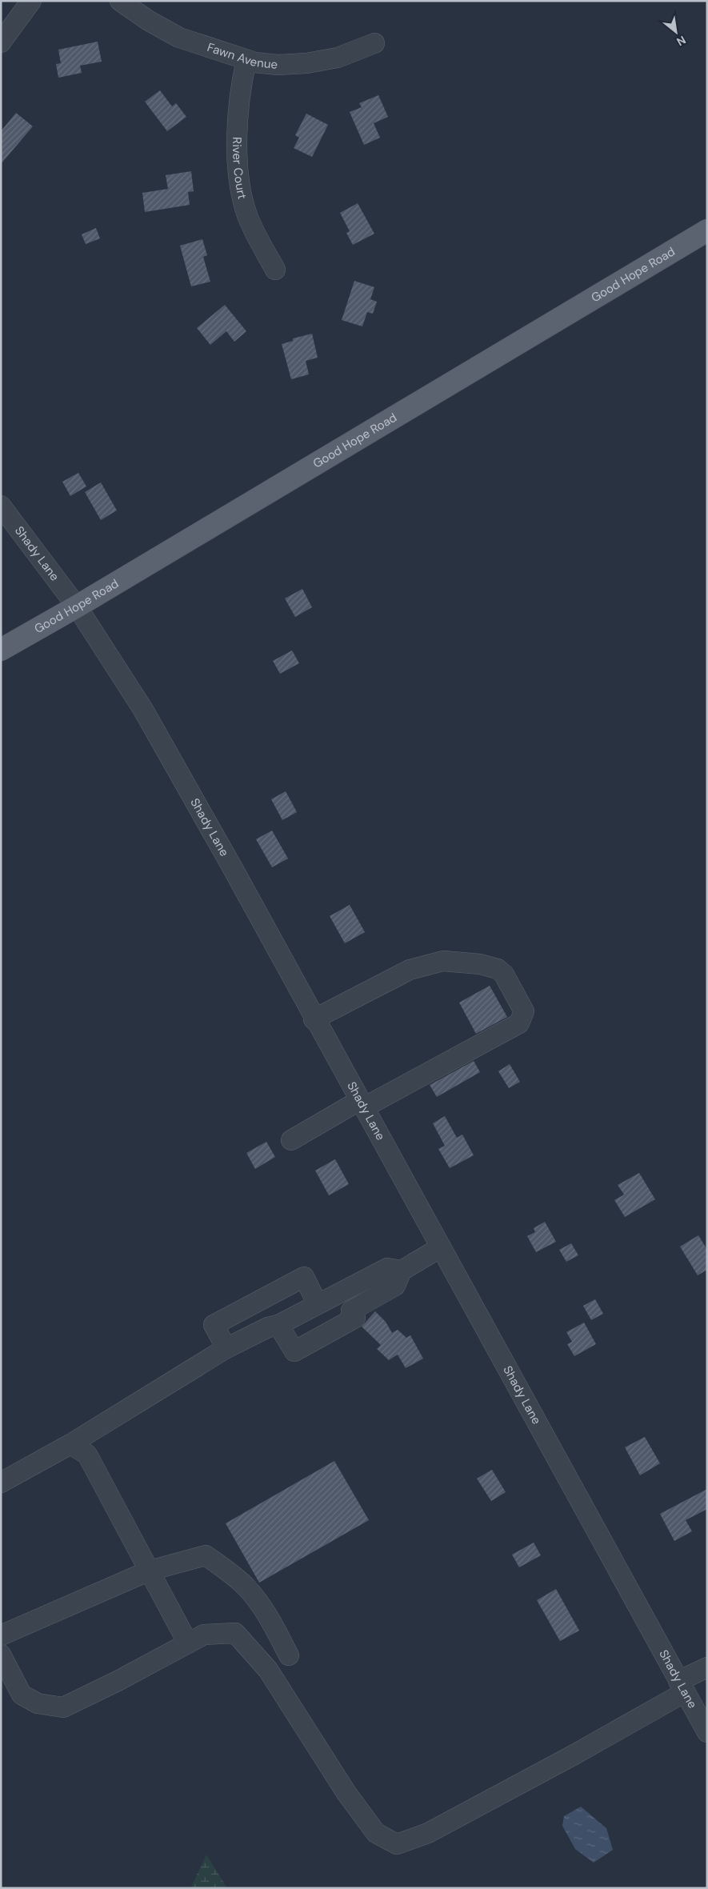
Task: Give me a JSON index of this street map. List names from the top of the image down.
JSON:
{
  "streets": {
    "main road": ["Good Hope Road"],
    "street": ["Fawn Avenue", "River Court", "Shady Lane"]
  },
  "crossings": [
    ["Fawn Avenue", "River Court"],
    ["Good Hope Road", "Shady Lane"]
  ],
  "north": "bottom right"
}
